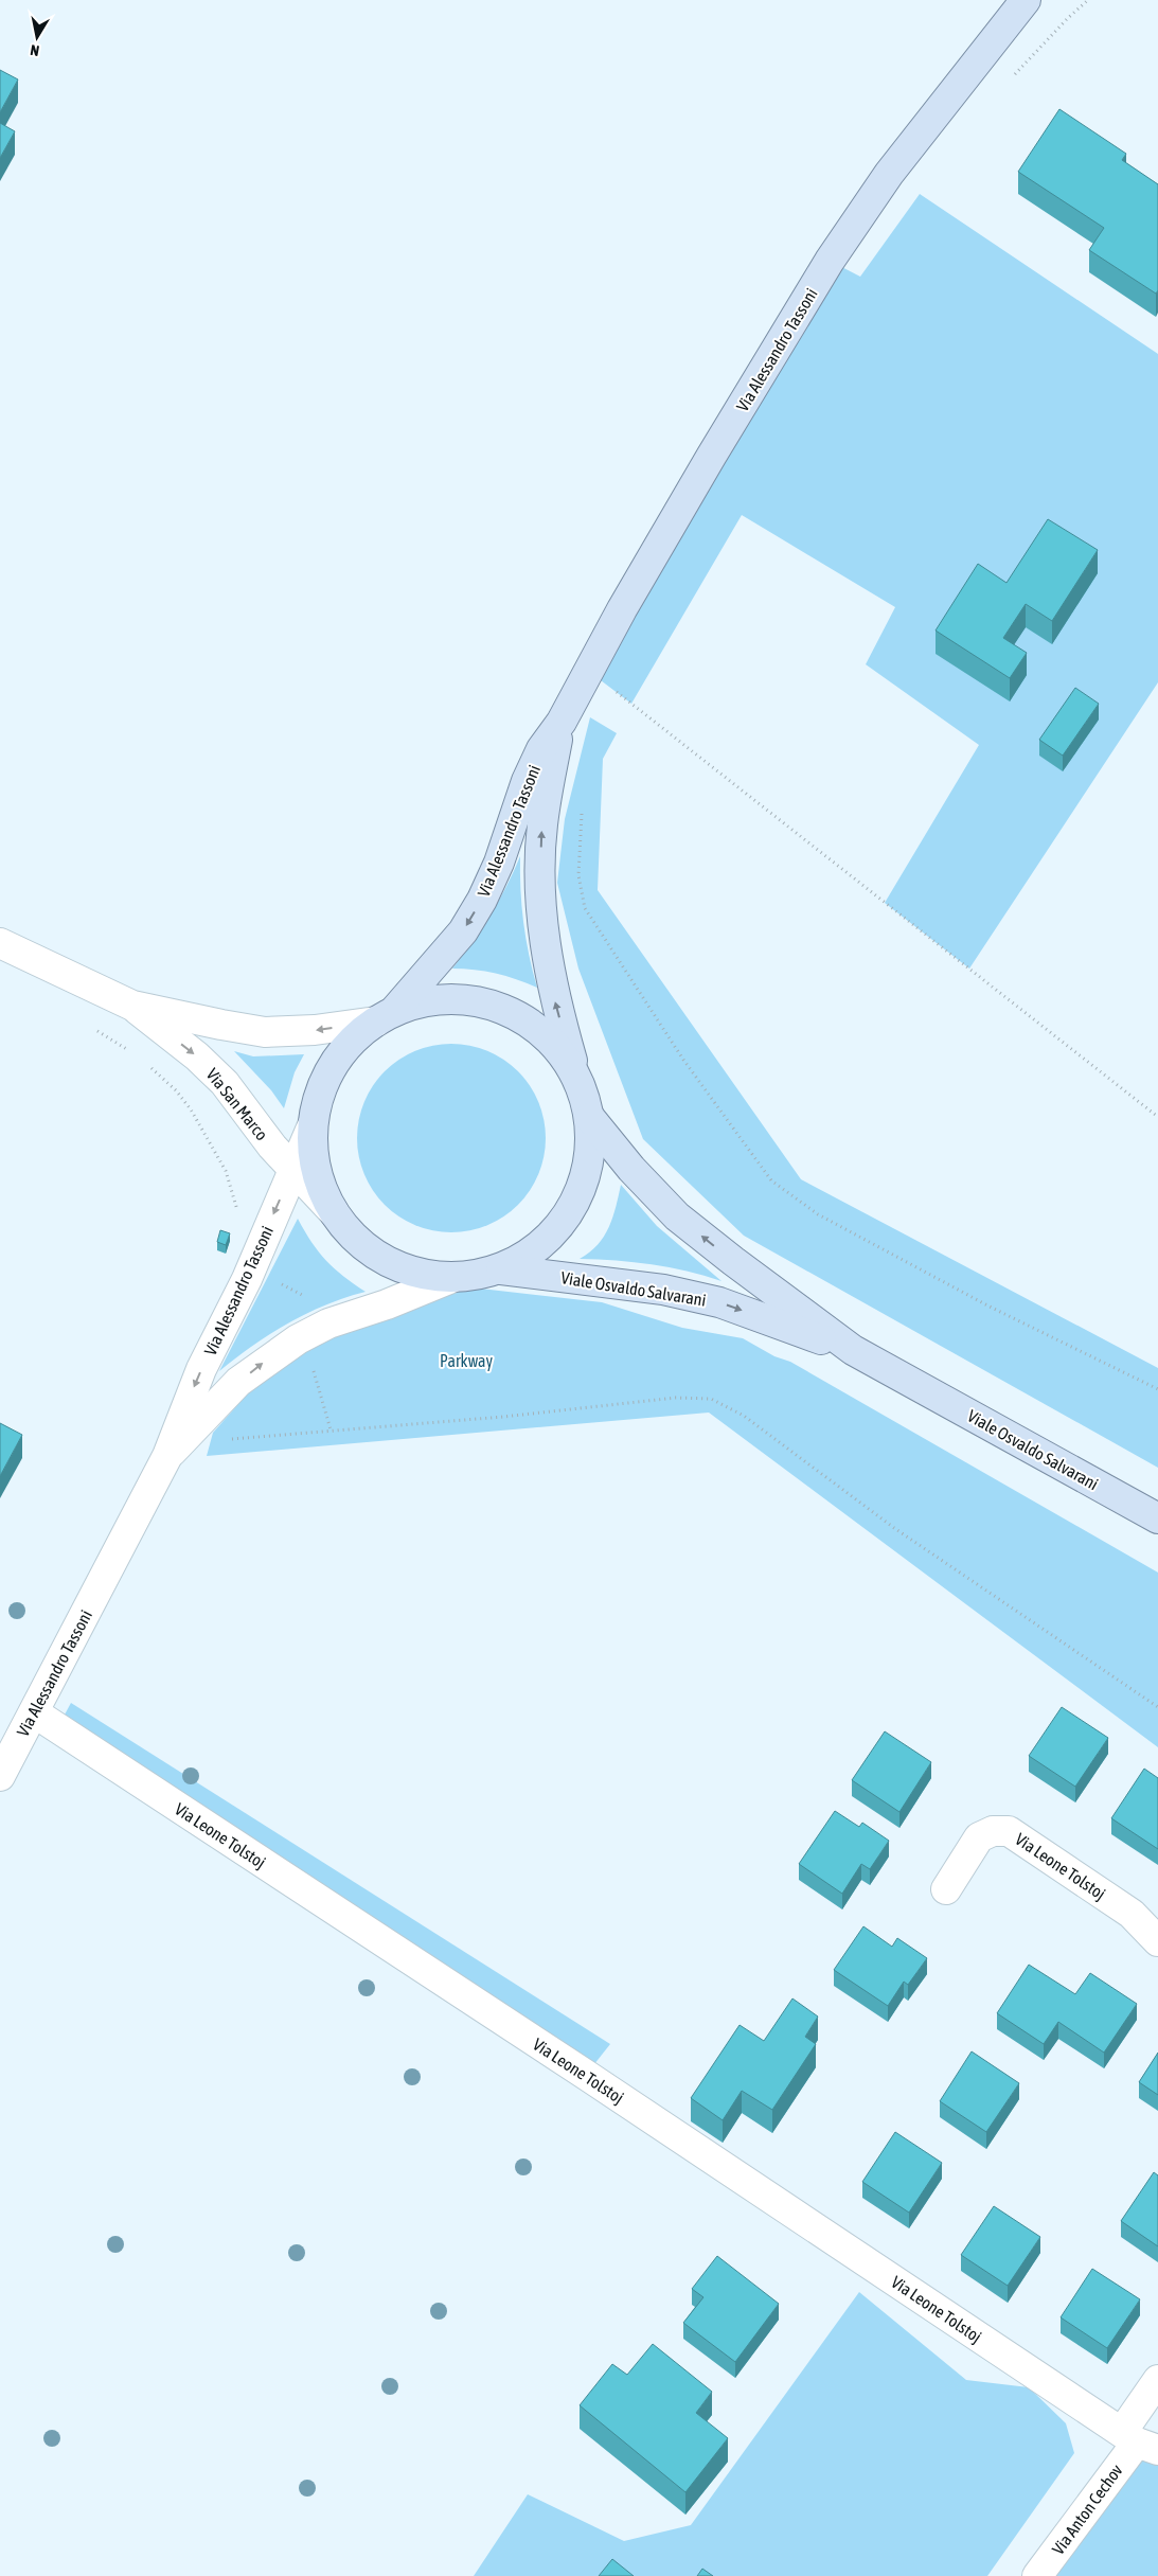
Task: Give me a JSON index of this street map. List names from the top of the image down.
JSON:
{
  "streets": {
    "main road": ["Via Alessandro Tassoni", "Viale Osvaldo Salvarani"],
    "street": ["Via San Marco", "Via Leone Tolstoj", "Via Anton Cechov"]
  },
  "crossings": [
    ["Via Alessandro Tassoni", "Via San Marco"],
    ["Via Alessandro Tassoni", "Viale Osvaldo Salvarani"],
    ["Via Alessandro Tassoni", "Via Leone Tolstoj"],
    ["Via Leone Tolstoj", "Via Anton Cechov"]
  ],
  "parks": ["Parkway"],
  "north": "bottom"
}
